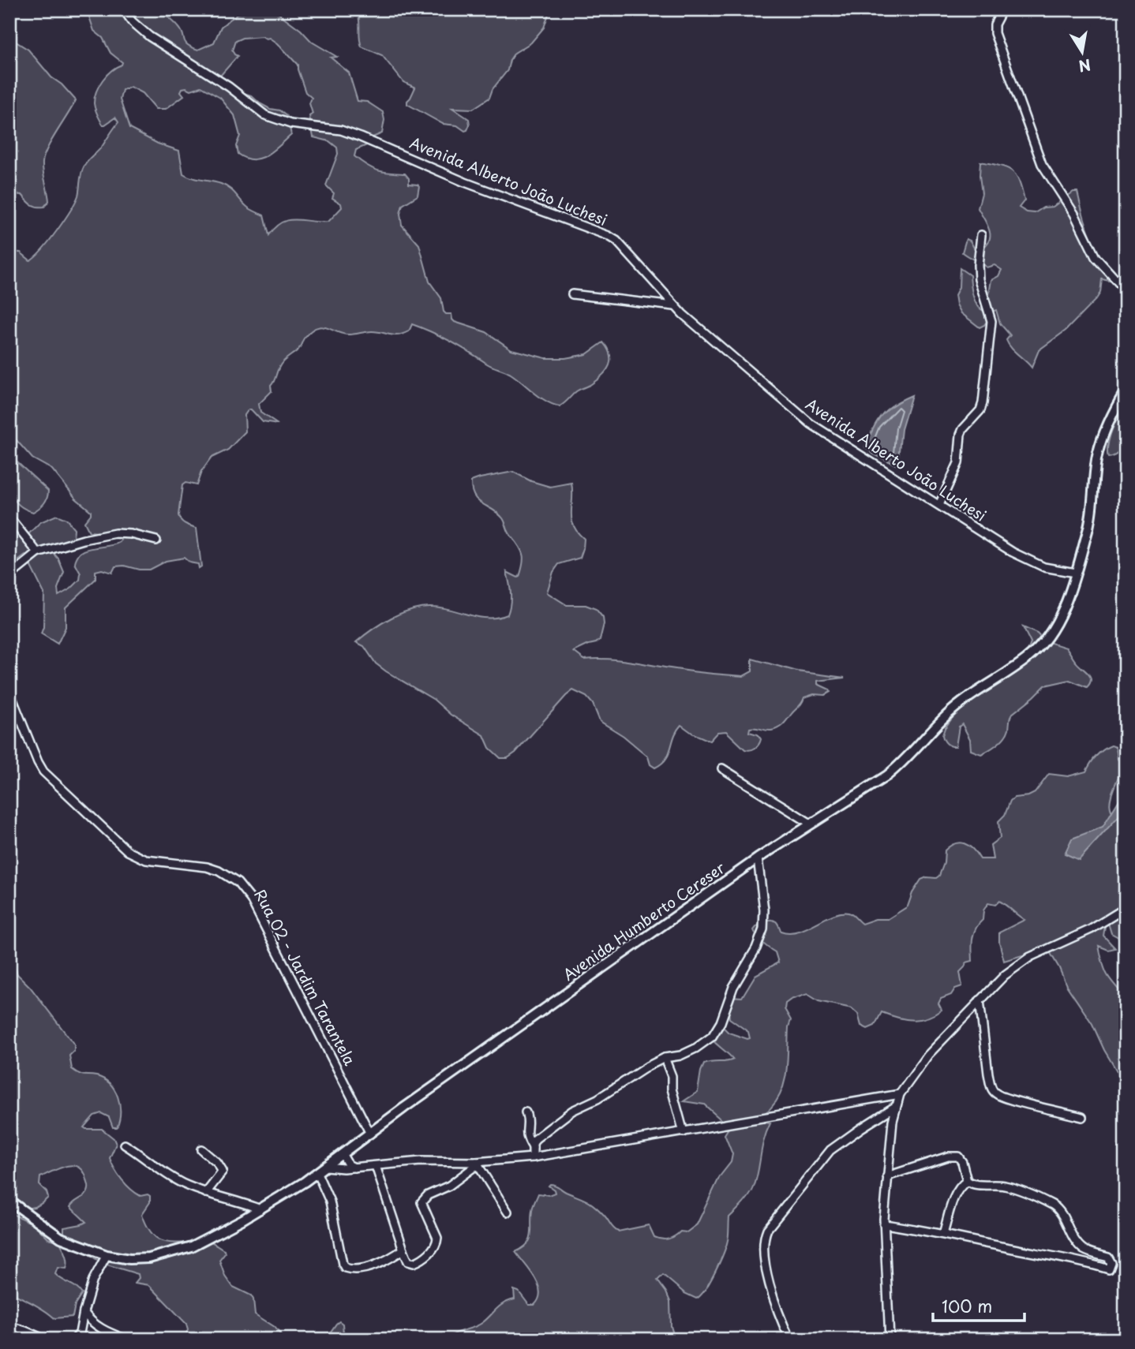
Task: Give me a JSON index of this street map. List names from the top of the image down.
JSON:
{
  "streets": {
    "main road": ["Avenida Humberto Cereser"],
    "street": ["Avenida Alberto João Luchesi", "Rua 02 - Jardim Tarantela"]
  },
  "crossings": [
    ["Avenida Alberto João Luchesi", "Avenida Humberto Cereser"],
    ["Avenida Humberto Cereser", "Rua 02 - Jardim Tarantela"]
  ],
  "scale_bar": "100 m",
  "north": "bottom"
}
